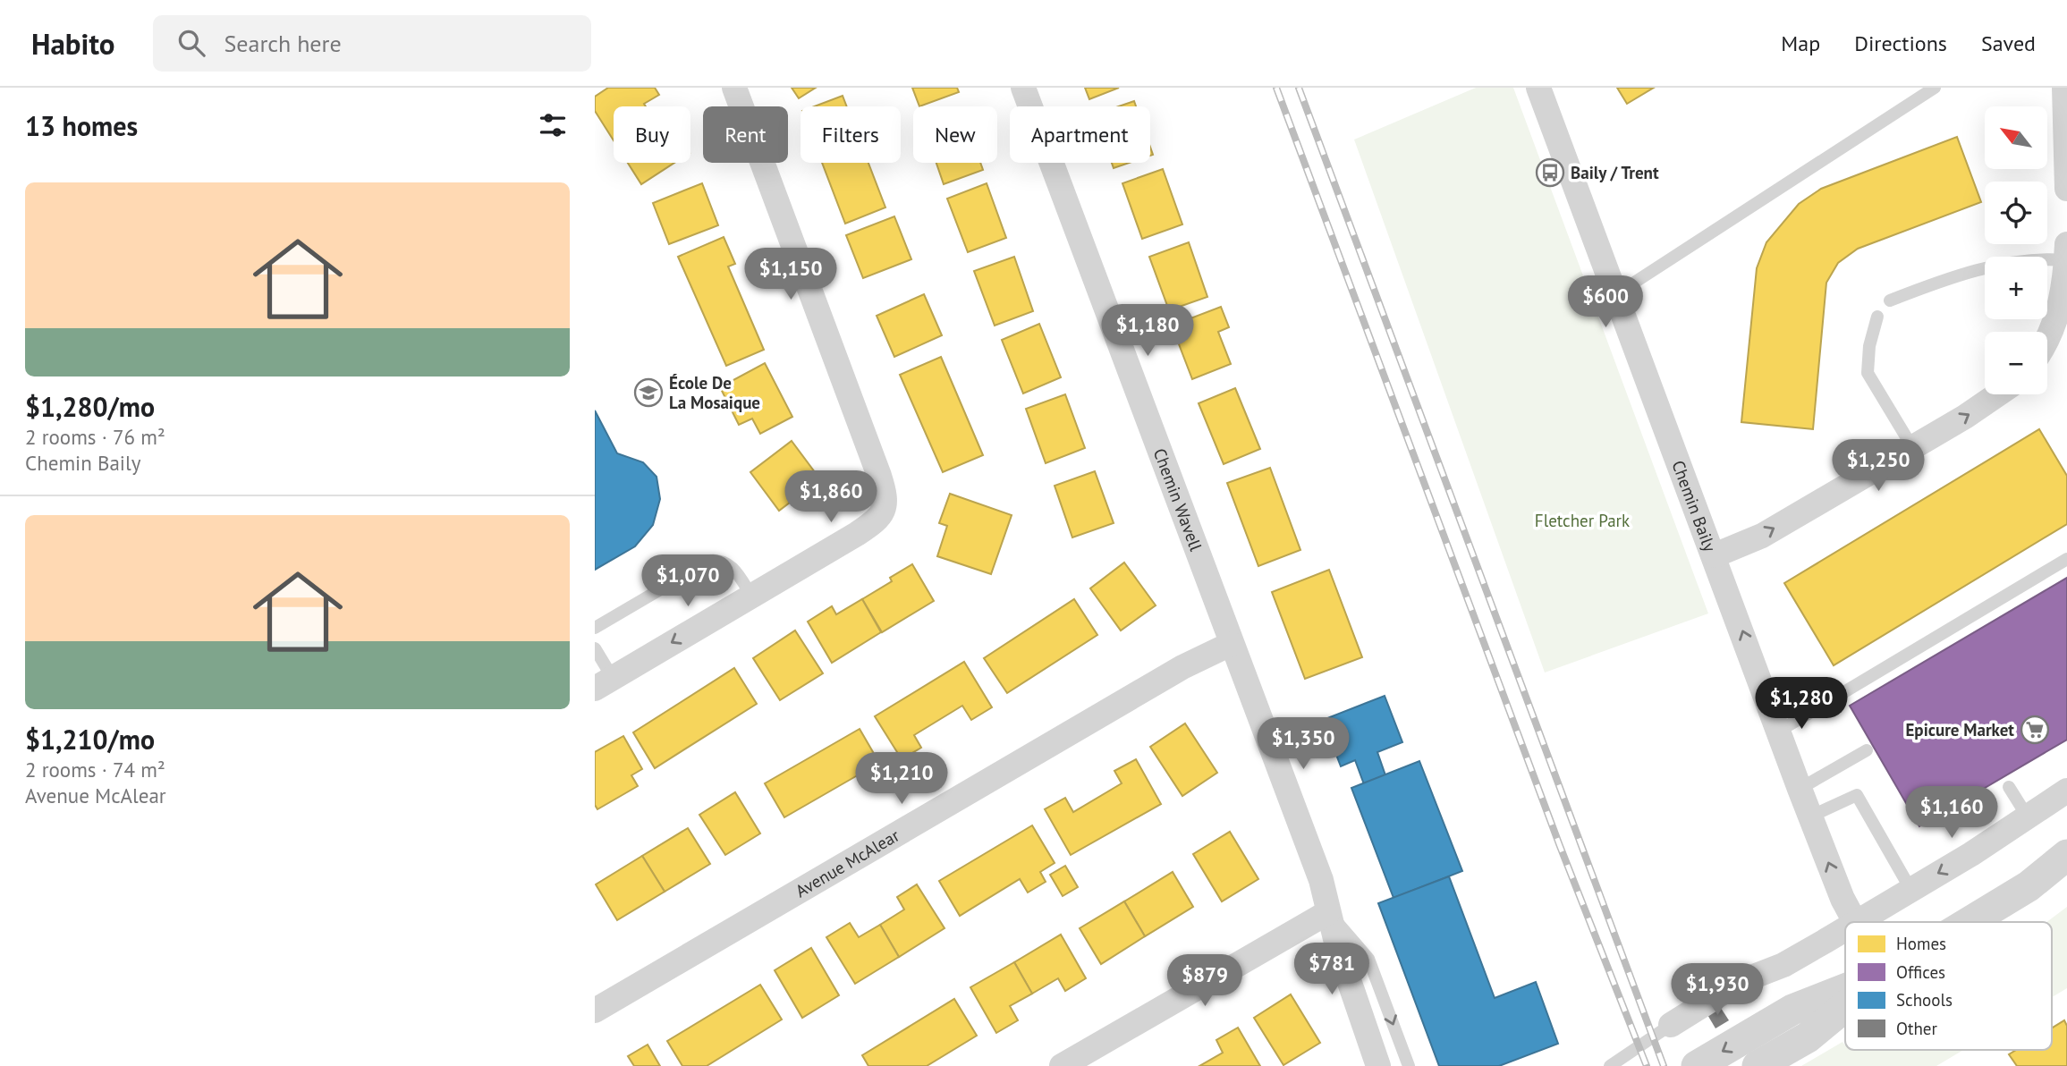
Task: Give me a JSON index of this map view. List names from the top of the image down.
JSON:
{
  "streets": {
    "street": ["Chemin Wavell", "Chemin Baily", "Avenue McAlear"]
  },
  "crossings": [
    ["Chemin Wavell", "Avenue McAlear"]
  ],
  "parks": ["Fletcher Park"],
  "places": {
    "bus stop": ["Baily / Trent"],
    "school or university": ["École De La Mosaique"],
    "supermarket": ["Epicure Market"]
  },
  "legend": [
    "Homes",
    "Offices",
    "Schools",
    "Other"
  ],
  "north": "top left",
  "page": {
    "header": "Habito",
    "search": "Search here",
    "nav": ["Map", "Directions", "Saved"],
    "heading": "13 homes",
    "map_buttons": ["+", "−"],
    "chip": [
      "Buy",
      "Rent",
      "Filters",
      "New",
      "Apartment"
    ],
    "list": [
      {
        "name": "$1,280/mo",
        "note": "2 rooms · 76 m² · Chemin Baily"
      },
      {
        "name": "$1,210/mo",
        "note": "2 rooms · 74 m² · Avenue McAlear"
      }
    ],
    "price": [
      "$1,150",
      "$600",
      "$1,180",
      "$1,250",
      "$1,860",
      "$1,070",
      "$1,280",
      "$1,350",
      "$1,210",
      "$1,160",
      "$781",
      "$879",
      "$1,930"
    ]
  }
}
